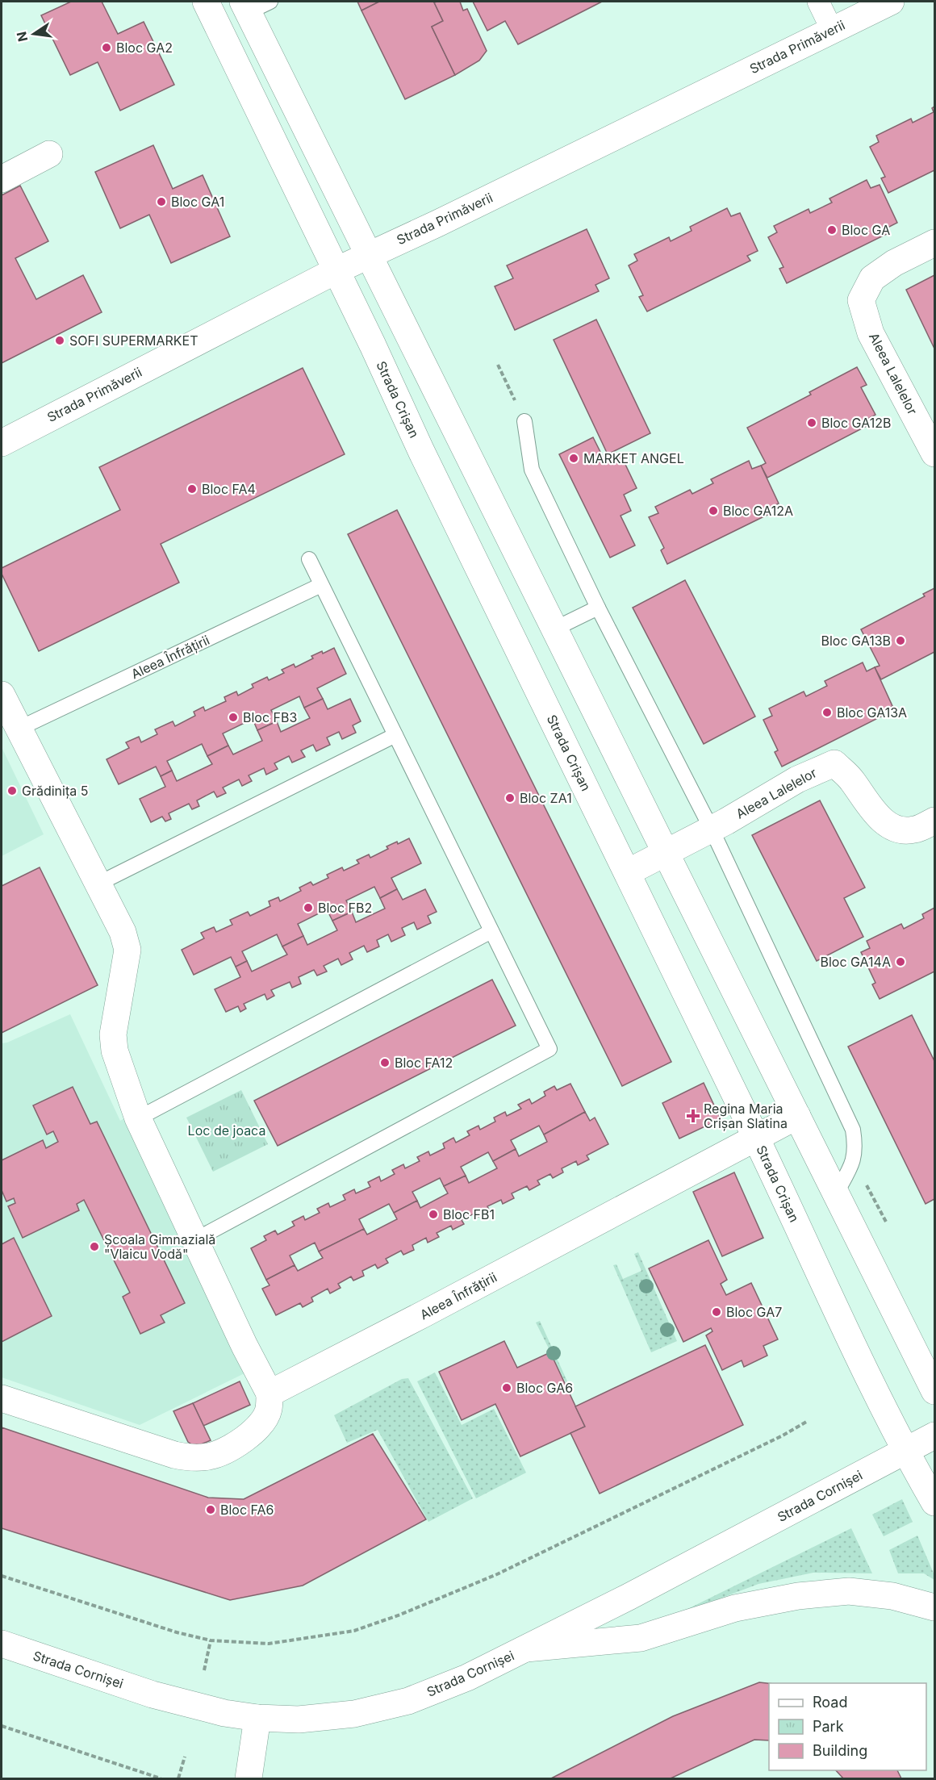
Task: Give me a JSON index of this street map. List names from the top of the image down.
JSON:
{
  "streets": {
    "street": [
      "Strada Primăverii",
      "Aleea Lalelelor",
      "Strada Crișan",
      "Aleea Înfrățirii",
      "Strada Cornișei"
    ]
  },
  "crossings": [
    ["Strada Primăverii", "Strada Crișan"],
    ["Aleea Lalelelor", "Strada Crișan"],
    ["Strada Crișan", "Aleea Înfrățirii"],
    ["Strada Crișan", "Strada Cornișei"]
  ],
  "parks": ["Loc de joaca"],
  "places": {
    "other": [
      "Bloc GA2",
      "Bloc GA1",
      "Bloc GA",
      "SOFI SUPERMARKET",
      "Bloc GA12B",
      "MARKET ANGEL",
      "Bloc FA4",
      "Bloc GA12A",
      "Bloc GA13B",
      "Bloc GA13A",
      "Bloc FB3",
      "Grădinița 5",
      "Bloc ZA1",
      "Bloc FB2",
      "Bloc GA14A",
      "Bloc FA12",
      "Bloc FB1",
      "Școala Gimnazială \"Vlaicu Vodă\"",
      "Bloc GA7",
      "Bloc GA6",
      "Bloc FA6"
    ],
    "health": ["Regina Maria Crișan Slatina"]
  },
  "legend": ["Road", "Park", "Building"],
  "north": "left"
}
